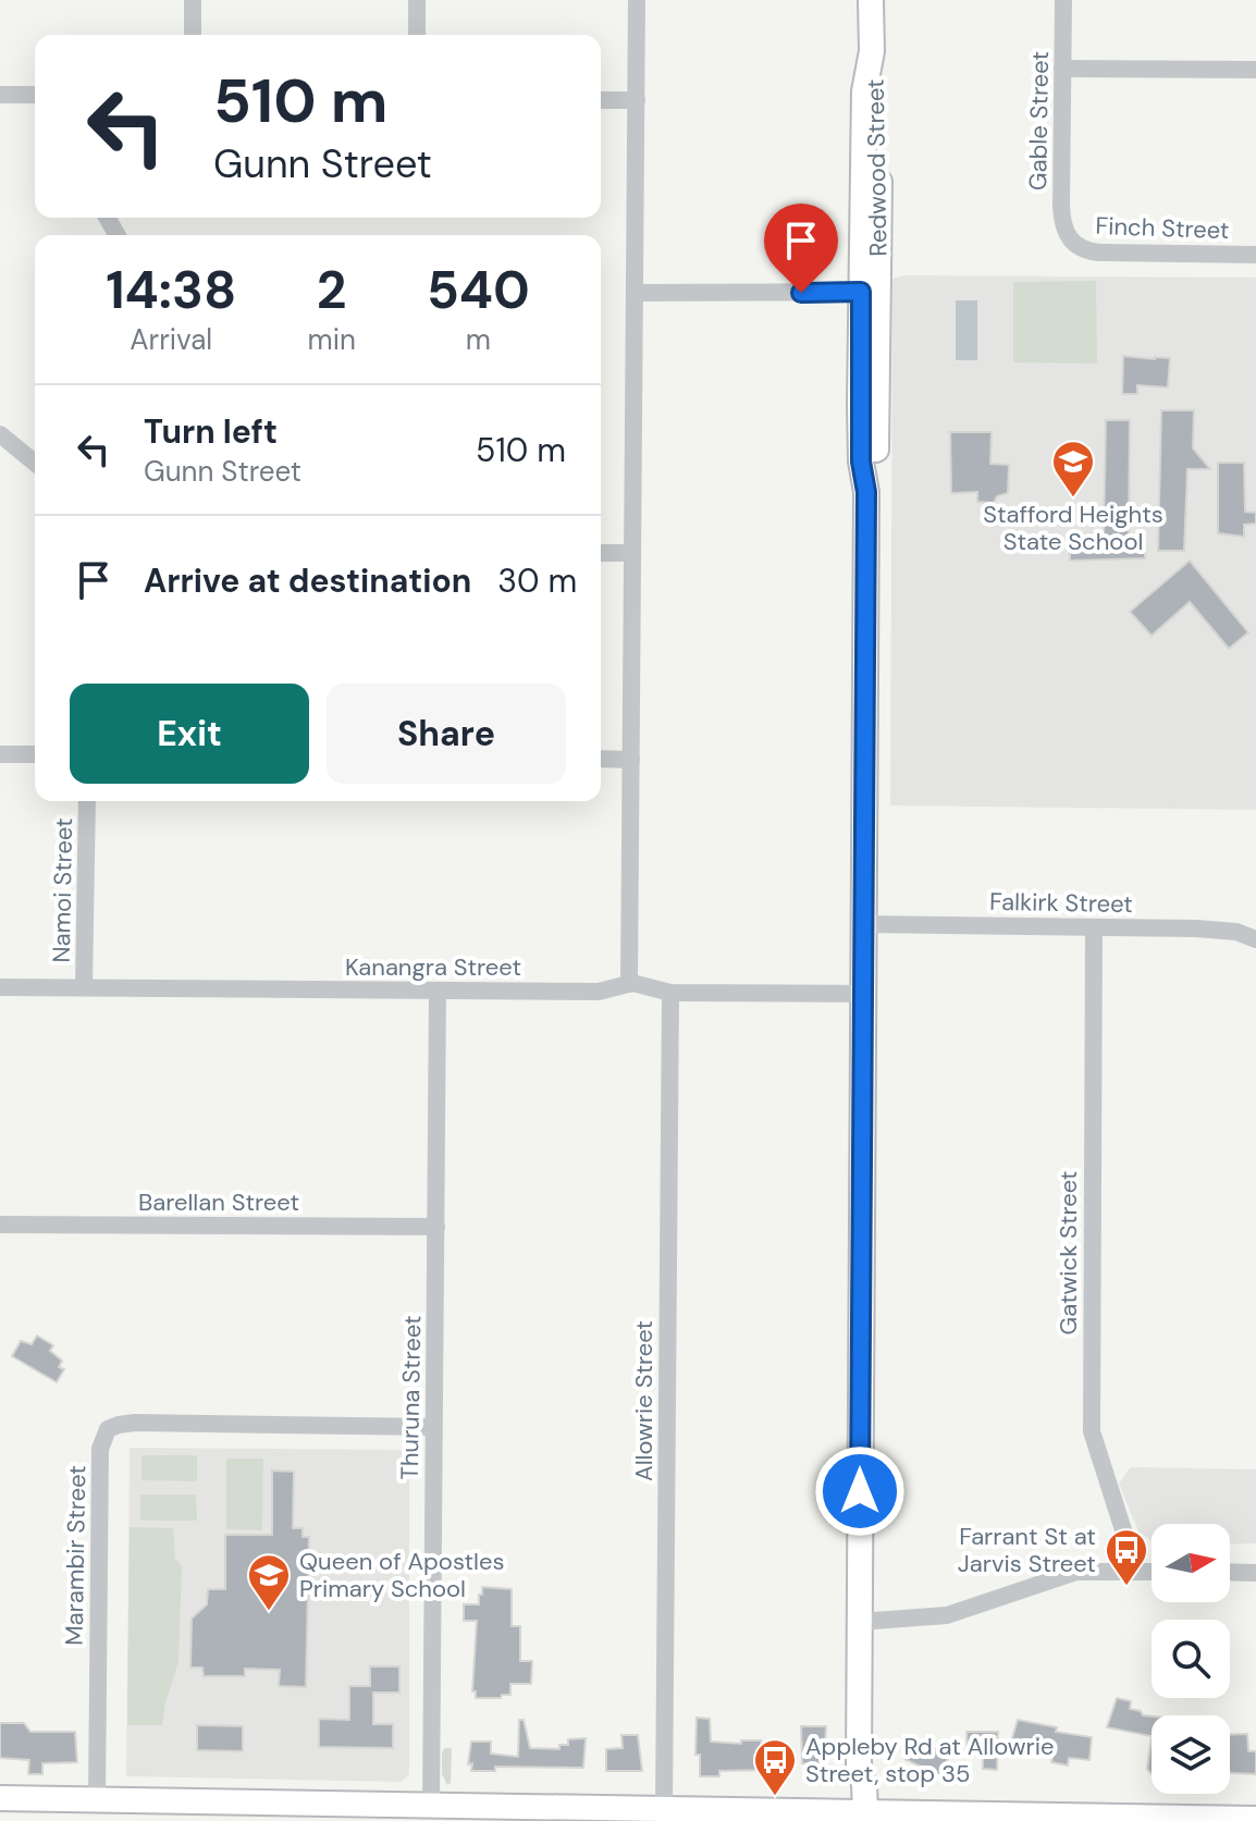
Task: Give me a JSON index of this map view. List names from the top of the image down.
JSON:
{
  "streets": {
    "street": [
      "Gable Street",
      "Redwood Street",
      "Finch Street",
      "Namoi Street",
      "Falkirk Street",
      "Kanangra Street",
      "Barellan Street",
      "Gatwick Street",
      "Thuruna Street",
      "Allowrie Street",
      "Marambir Street"
    ]
  },
  "crossings": [
    ["Gable Street", "Finch Street"],
    ["Redwood Street", "Falkirk Street"],
    ["Redwood Street", "Kanangra Street"],
    ["Namoi Street", "Kanangra Street"],
    ["Falkirk Street", "Gatwick Street"],
    ["Kanangra Street", "Thuruna Street"],
    ["Kanangra Street", "Allowrie Street"],
    ["Barellan Street", "Thuruna Street"],
    ["Thuruna Street", "Marambir Street"]
  ],
  "places": {
    "school or university": ["Stafford Heights State School", "Queen of Apostles Primary School"],
    "bus stop": ["Farrant St at Jarvis Street", "Appleby Rd at Allowrie Street, stop 35"]
  },
  "north": "right",
  "page": {
    "turn": ["510 m", "Gunn Street"],
    "eta": [
      "14:38",
      "Arrival",
      "2",
      "min",
      "540",
      "m"
    ],
    "list": [
      {
        "name": "Turn left",
        "note": "Gunn Street",
        "value": "510 m"
      },
      {
        "name": "Arrive at destination",
        "value": "30 m"
      }
    ],
    "buttons": ["Exit", "Share"]
  }
}
